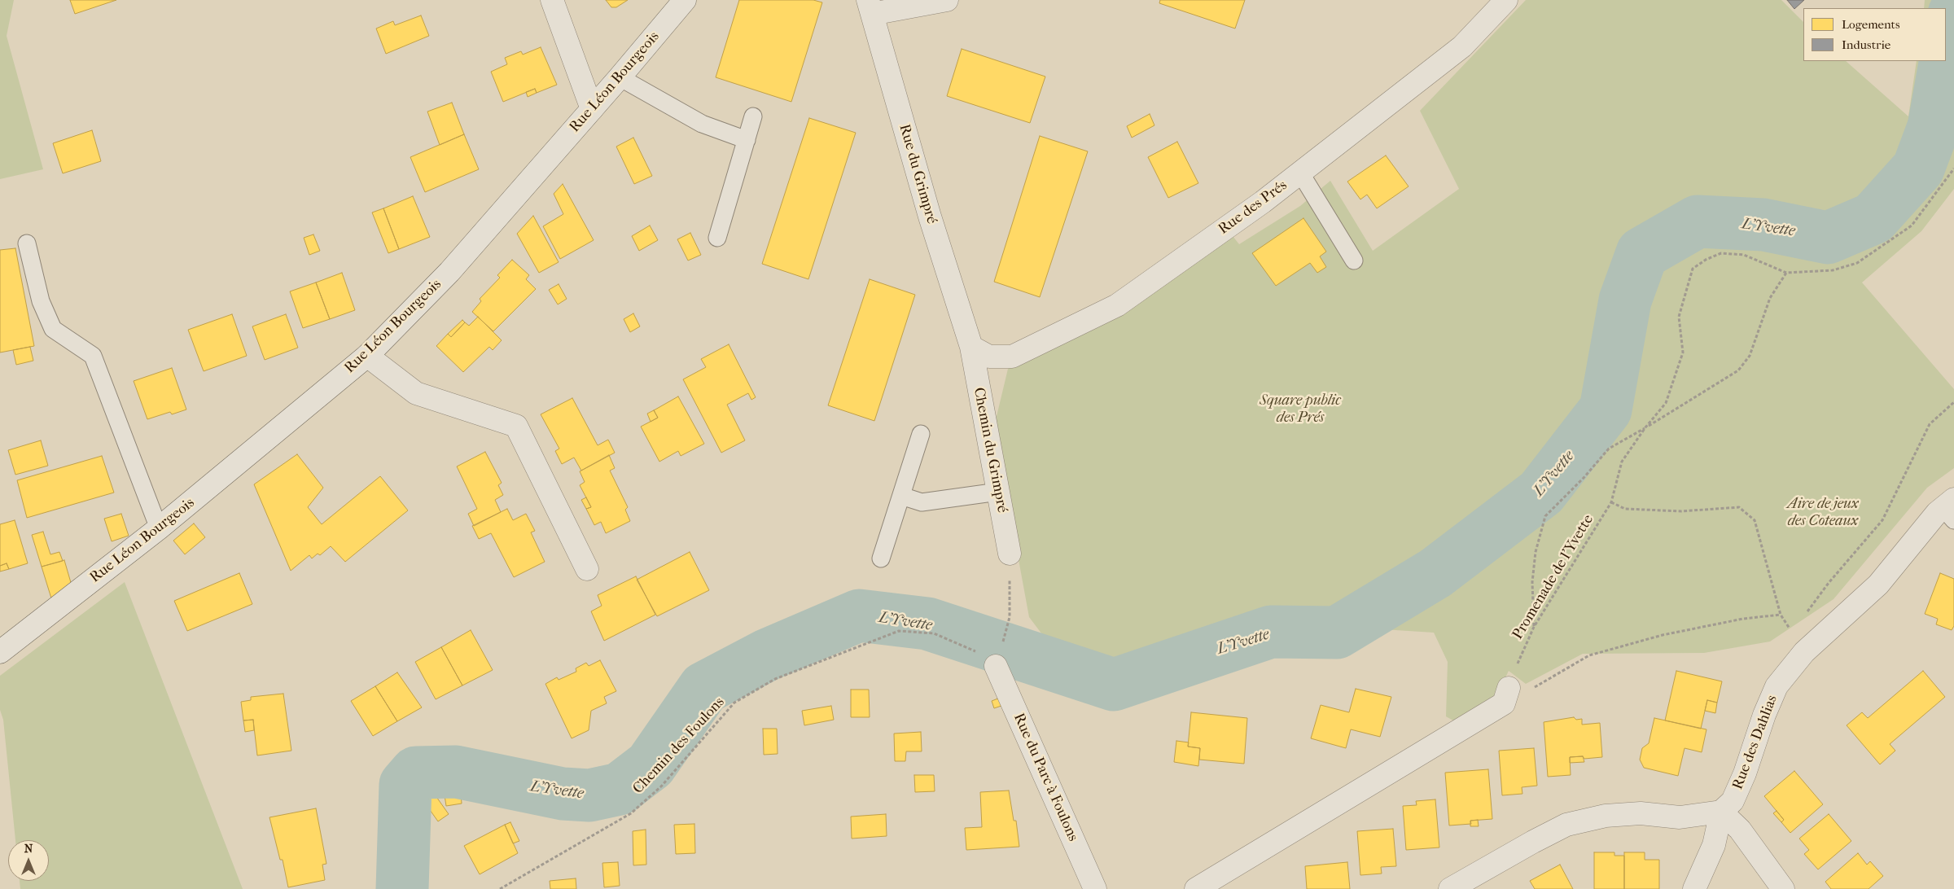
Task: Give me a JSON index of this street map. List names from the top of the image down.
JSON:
{
  "streets": {
    "street": [
      "Rue Léon Bourgeois",
      "Rue du Grimpré",
      "Rue des Prés",
      "Chemin du Grimpré",
      "Rue des Dahlias",
      "Rue du Parc à Foulons"
    ],
    "path": ["Promenade de l'Yvette", "Chemin des Foulons"]
  },
  "crossings": [
    ["Rue du Grimpré", "Rue des Prés"],
    ["Rue du Grimpré", "Chemin du Grimpré"],
    ["Rue des Prés", "Chemin du Grimpré"],
    ["Chemin des Foulons", "Rue du Parc à Foulons"]
  ],
  "water": ["L'Yvette"],
  "parks": ["Square public des Prés", "Aire de jeux des Coteaux"],
  "legend": ["Logements", "Industrie"],
  "north": "top"
}
